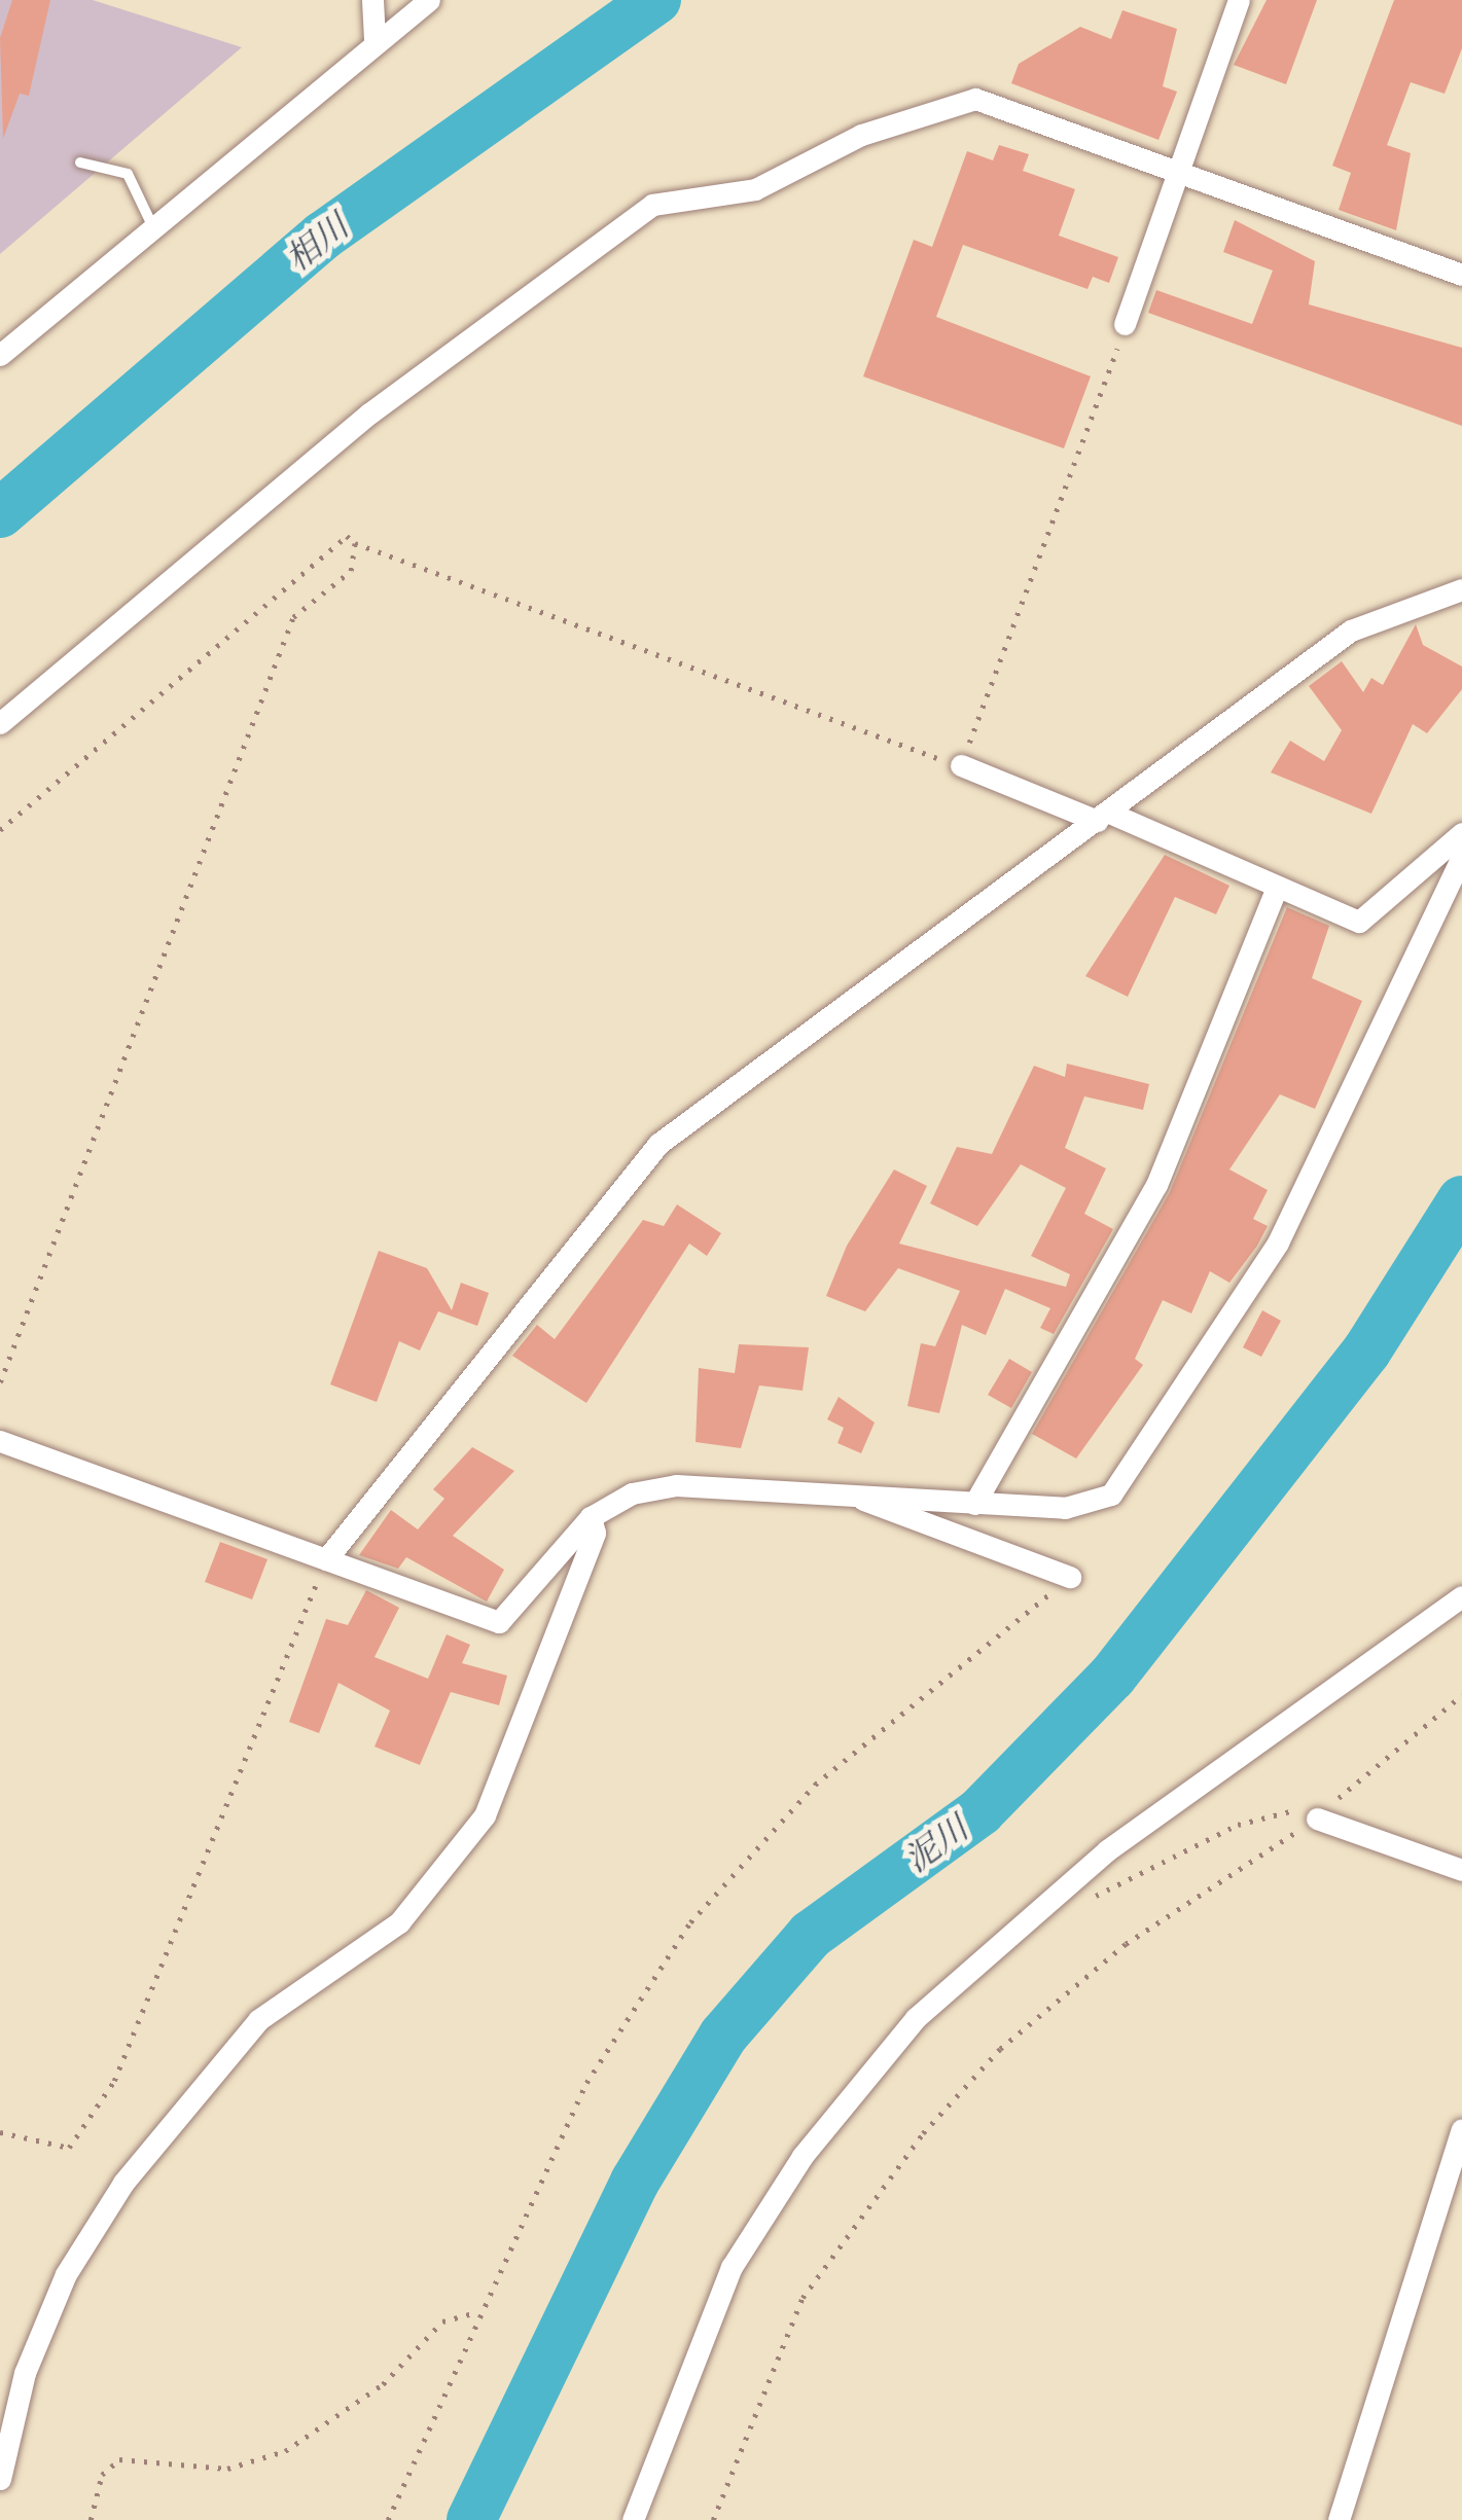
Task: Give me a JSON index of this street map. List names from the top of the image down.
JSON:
{
  "water": ["相川", "泥川"]
}
